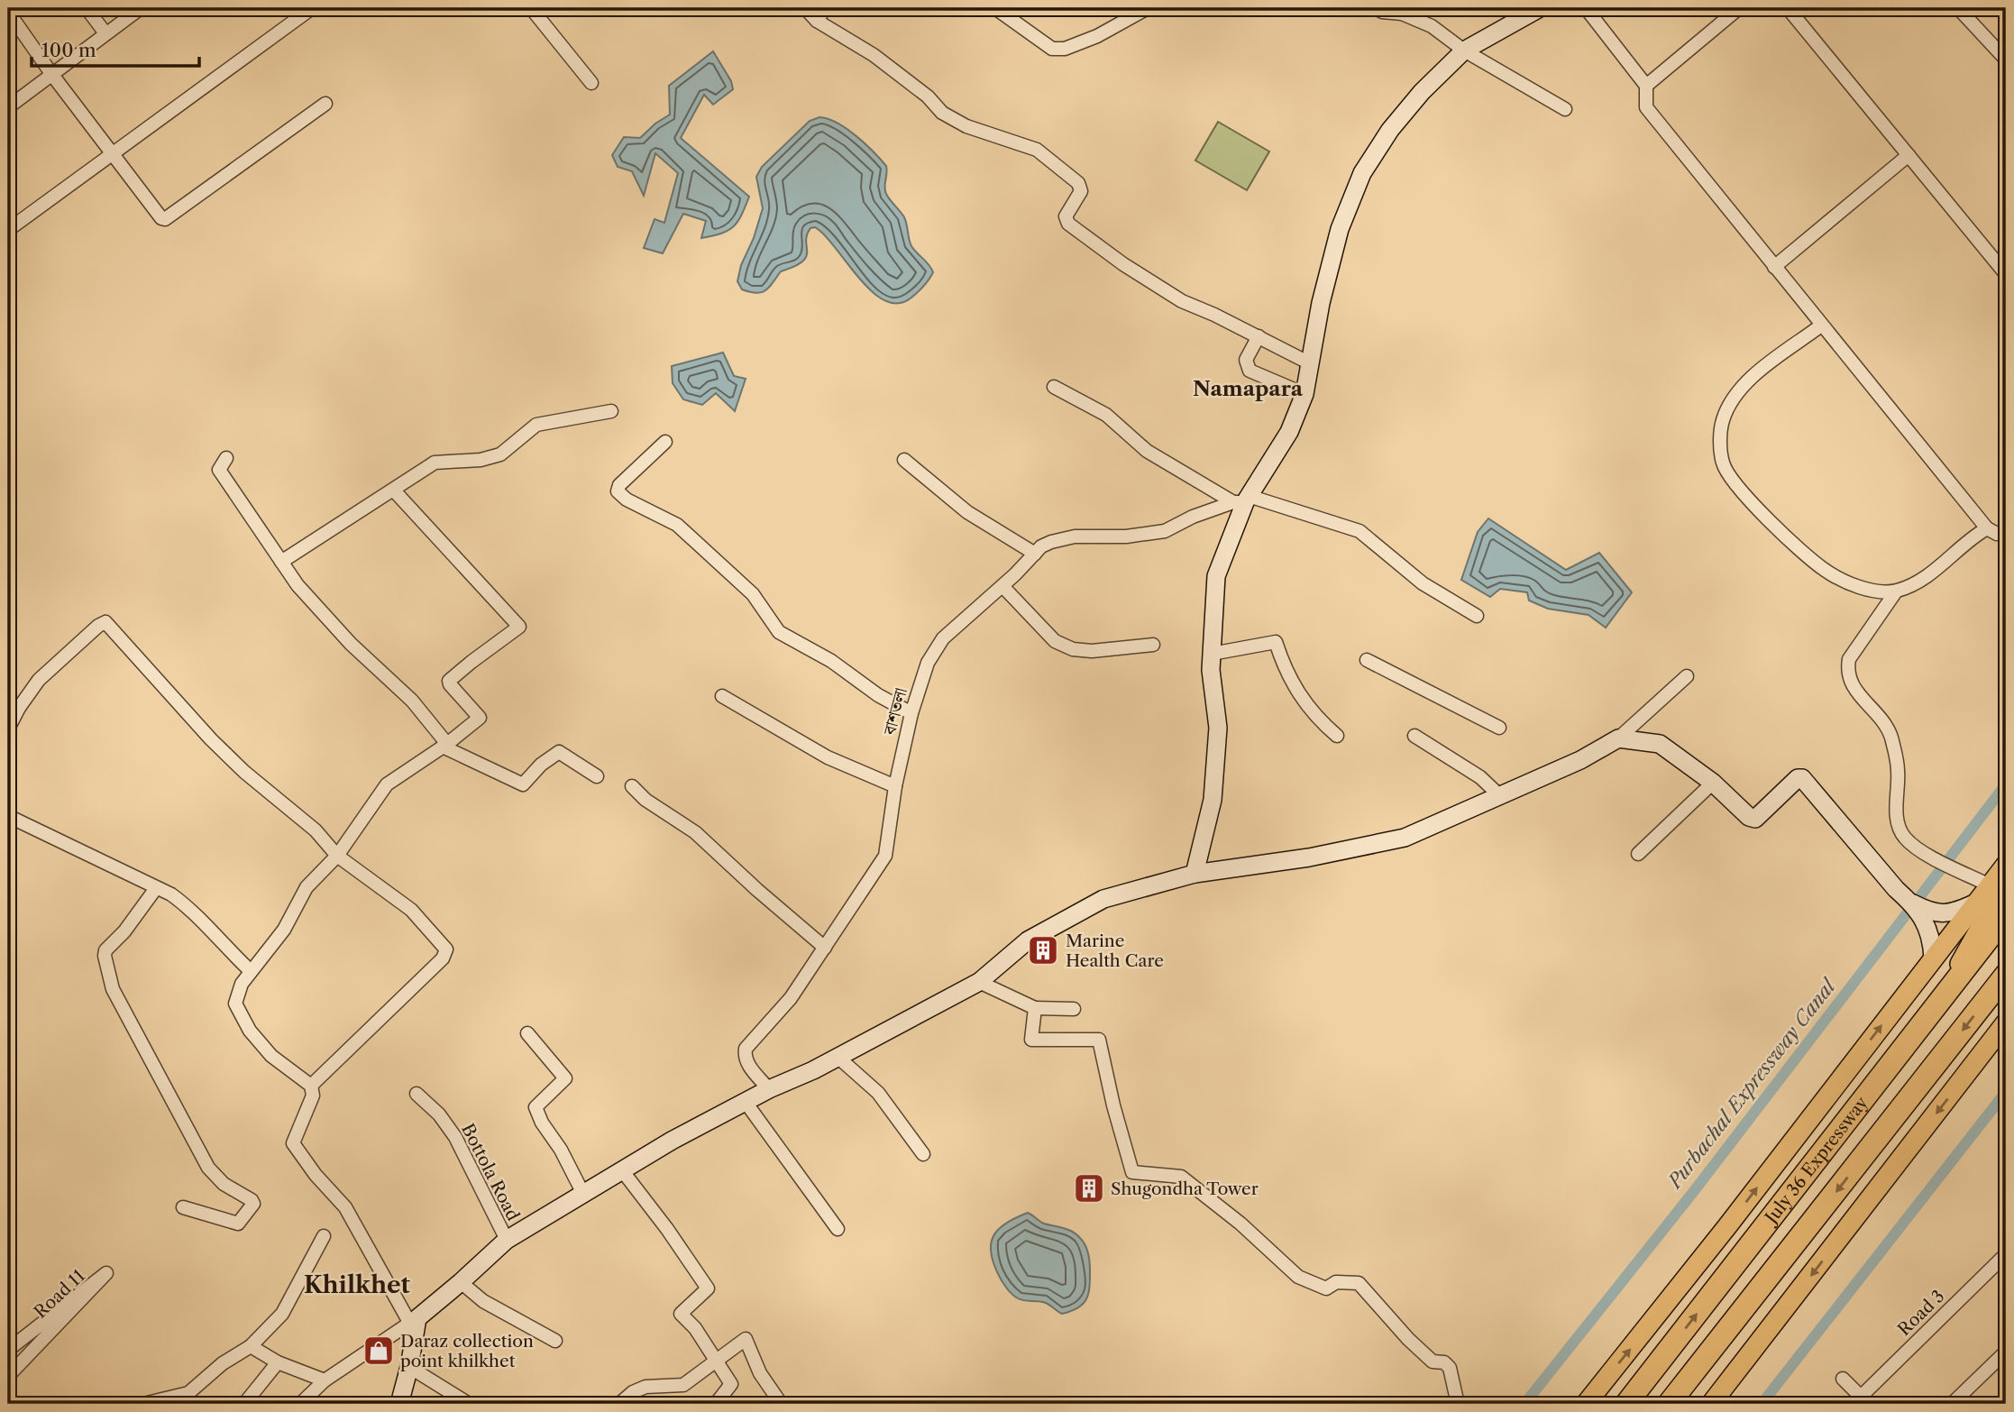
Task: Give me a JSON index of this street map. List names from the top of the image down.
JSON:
{
  "streets": {
    "highway": ["July 36 Expressway"],
    "street": [
      "বাশতলা",
      "Bottola Road",
      "Road 11",
      "Road 3"
    ]
  },
  "districts": ["Namapara", "Khilkhet"],
  "water": ["Purbachal Expressway Canal"],
  "places": {
    "building": ["Marine Health Care", "Shugondha Tower"],
    "shop": ["Daraz collection point khilkhet"]
  },
  "scale_bar": "100 m"
}
